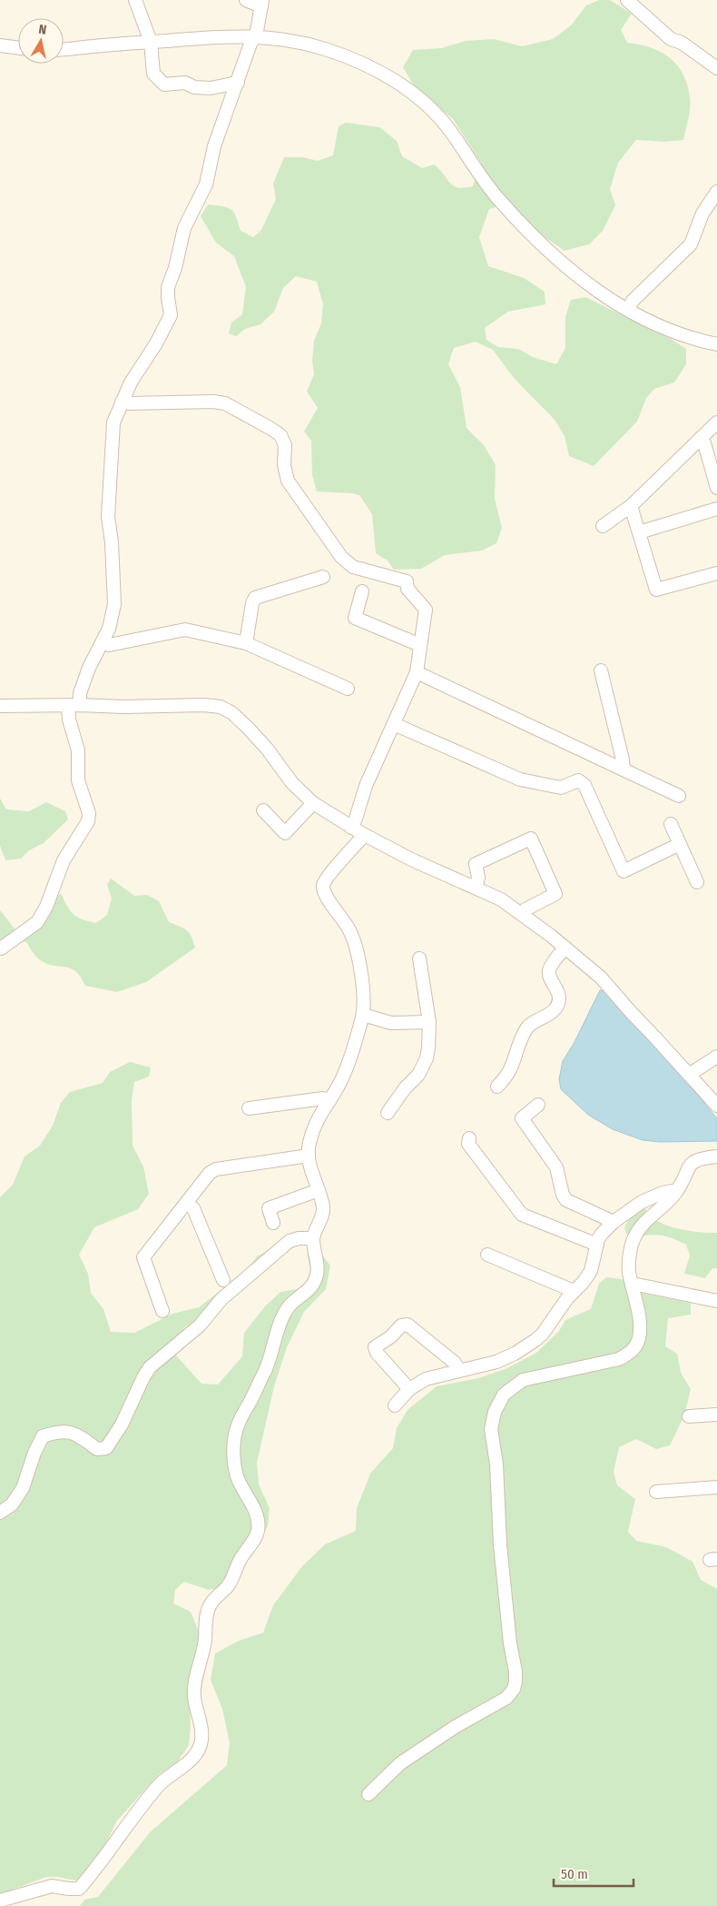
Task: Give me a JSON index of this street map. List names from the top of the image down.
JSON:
{
  "scale_bar": "50 m",
  "north": "top"
}
